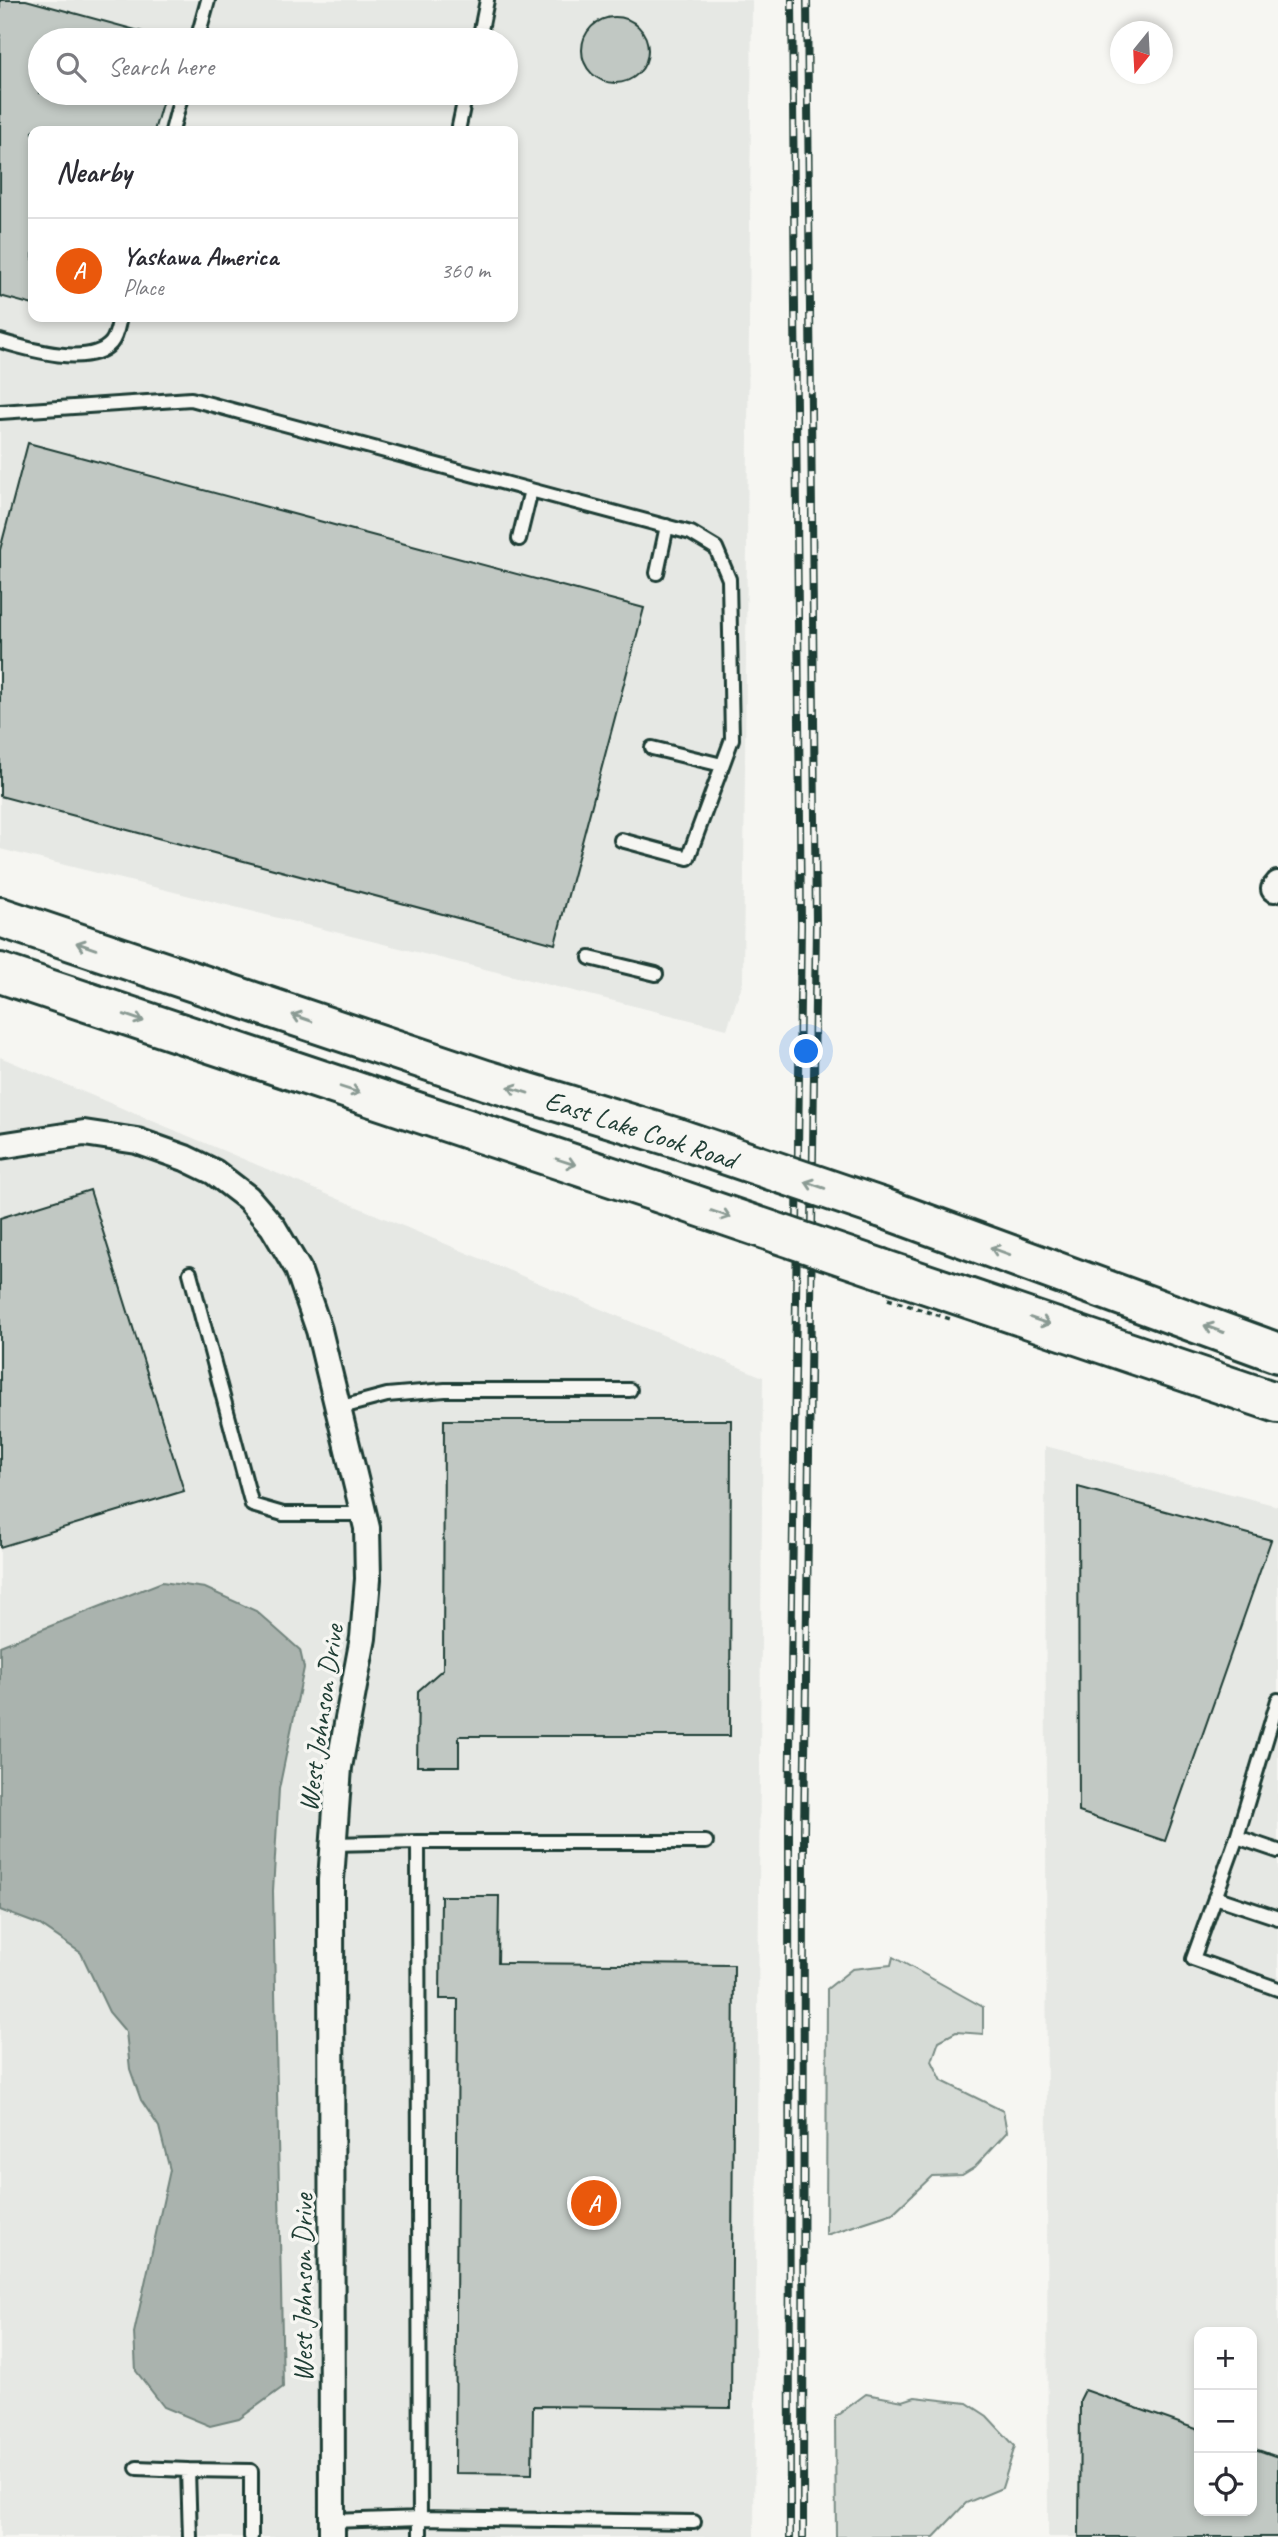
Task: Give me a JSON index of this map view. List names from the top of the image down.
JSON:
{
  "streets": {
    "main road": ["East Lake Cook Road"],
    "street": ["West Johnson Drive"]
  },
  "north": "bottom",
  "page": {
    "search": "Search here",
    "heading": "Nearby",
    "list": [
      {
        "mark": "A",
        "name": "Yaskawa America",
        "note": "Place",
        "value": "360 m"
      }
    ],
    "pins": "A",
    "map_buttons": ["+", "−"]
  }
}
